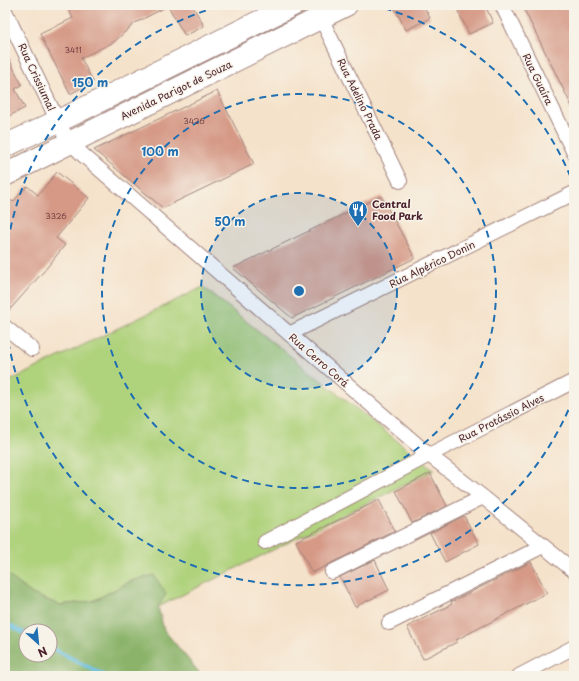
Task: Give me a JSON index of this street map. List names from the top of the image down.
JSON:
{
  "streets": {
    "main road": ["Avenida Parigot de Souza"],
    "street": [
      "Rua Crissiumal",
      "Rua Guaíra",
      "Rua Adelino Prada",
      "Rua Alpérico Donin",
      "Rua Cerro Corá",
      "Rua Protássio Alves"
    ]
  },
  "crossings": [
    ["Rua Crissiumal", "Avenida Parigot de Souza"],
    ["Rua Crissiumal", "Rua Cerro Corá"],
    ["Avenida Parigot de Souza", "Rua Adelino Prada"],
    ["Avenida Parigot de Souza", "Rua Cerro Corá"],
    ["Rua Alpérico Donin", "Rua Cerro Corá"],
    ["Rua Cerro Corá", "Rua Protássio Alves"]
  ],
  "places": {
    "restaurant": ["Central Food Park"]
  },
  "house_numbers": ["3411", "3426", "3326"],
  "north": "bottom right",
  "rings": ["150 m", "100 m", "50 m"]
}
